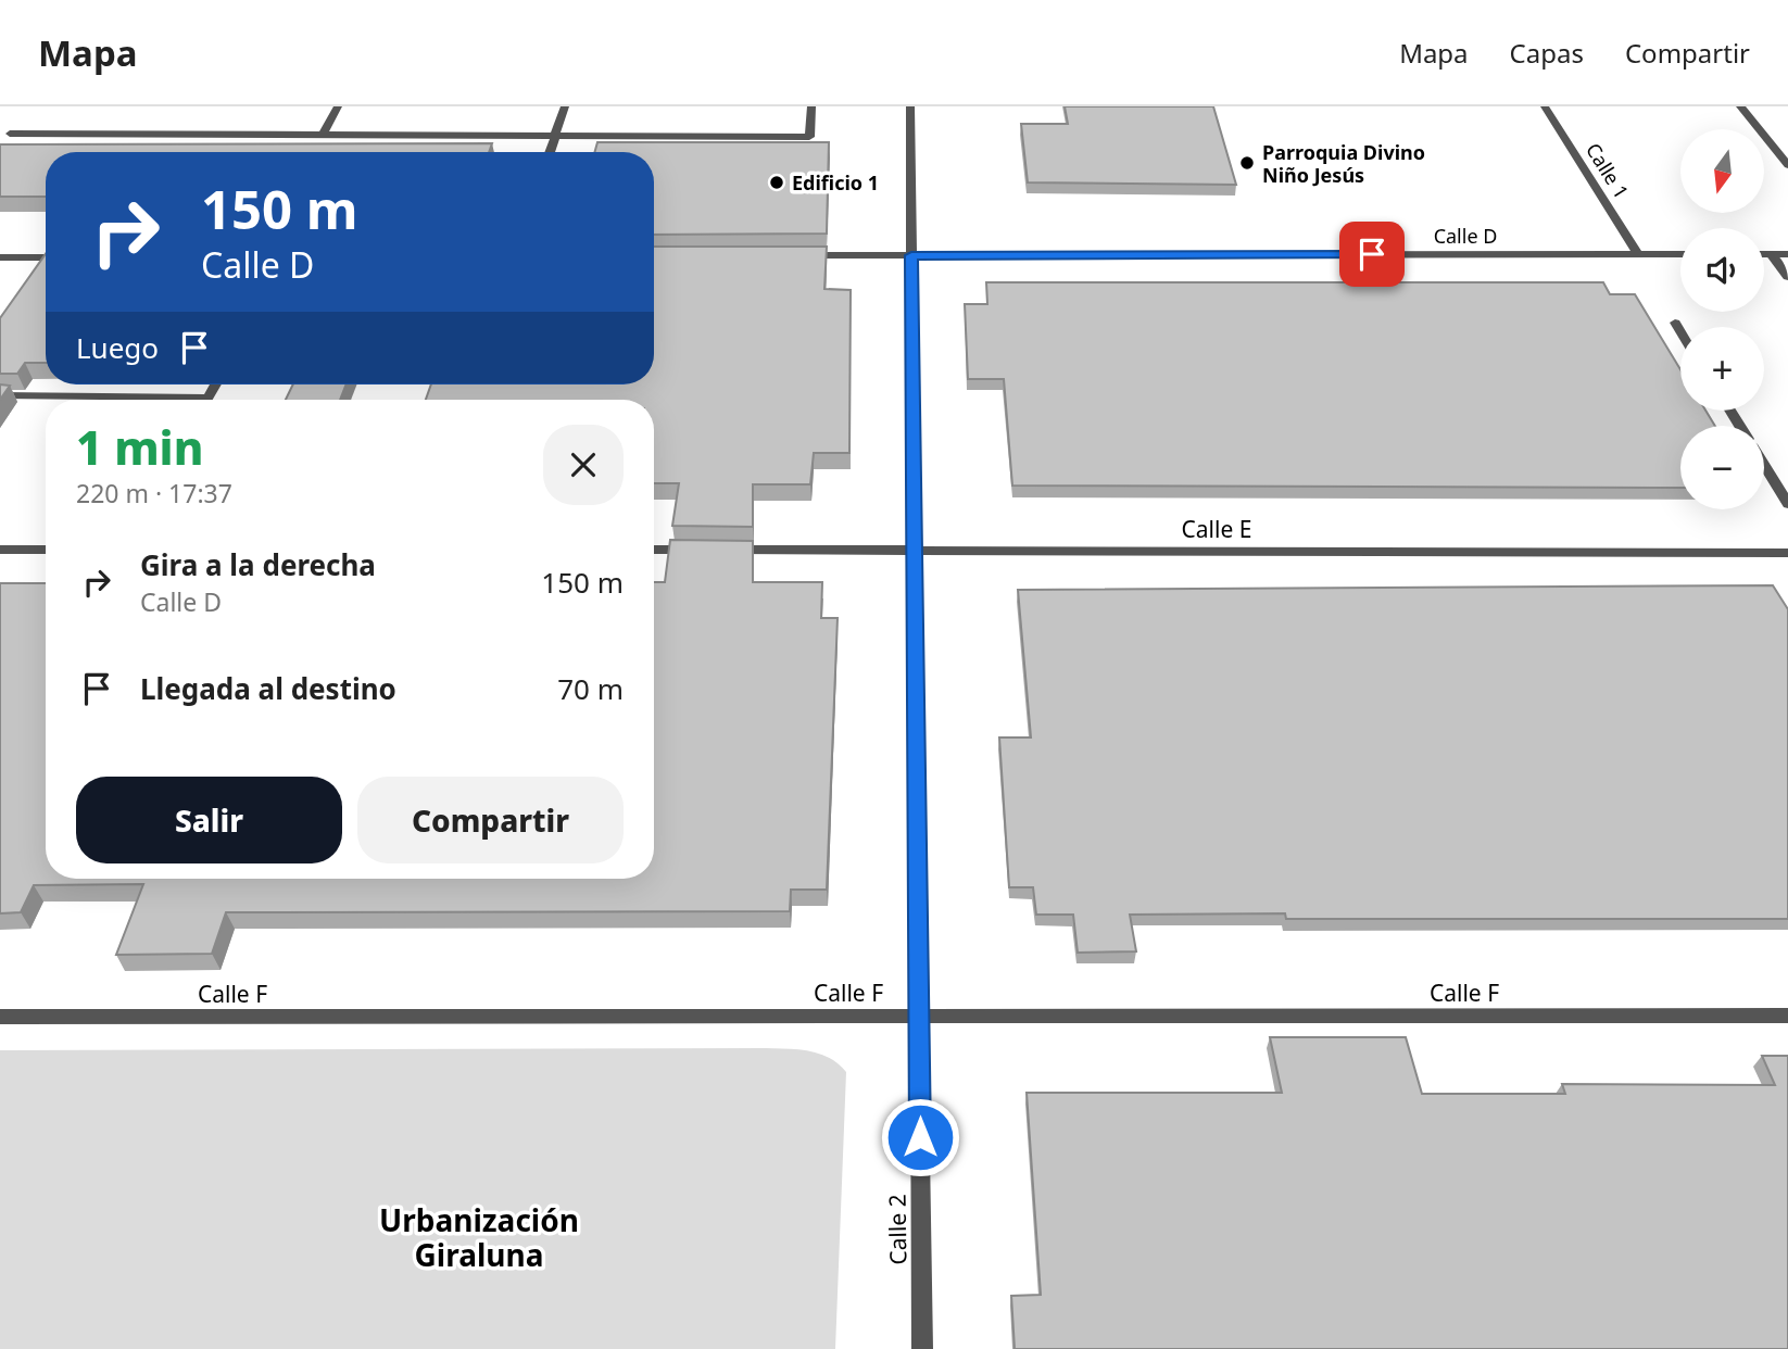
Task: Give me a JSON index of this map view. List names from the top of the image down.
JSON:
{
  "streets": {
    "street": [
      "Calle 1",
      "Calle D",
      "Calle E",
      "Calle F",
      "Calle 2"
    ]
  },
  "crossings": [
    ["Calle 1", "Calle D"],
    ["Calle D", "Calle 2"],
    ["Calle E", "Calle 2"],
    ["Calle F", "Calle 2"]
  ],
  "districts": ["Urbanización Giraluna"],
  "places": ["Parroquia Divino Niño Jesús", "Edificio 1"],
  "north": "bottom",
  "page": {
    "header": "Mapa",
    "nav": ["Mapa", "Capas", "Compartir"],
    "map_buttons": ["+", "−"],
    "turn": ["150 m", "Calle D"],
    "then": "Luego",
    "heading": ["1 min", "220 m · 17:37"],
    "list": [
      {
        "name": "Gira a la derecha",
        "note": "Calle D",
        "value": "150 m"
      },
      {
        "name": "Llegada al destino",
        "value": "70 m"
      }
    ],
    "buttons": ["Salir", "Compartir"]
  }
}
